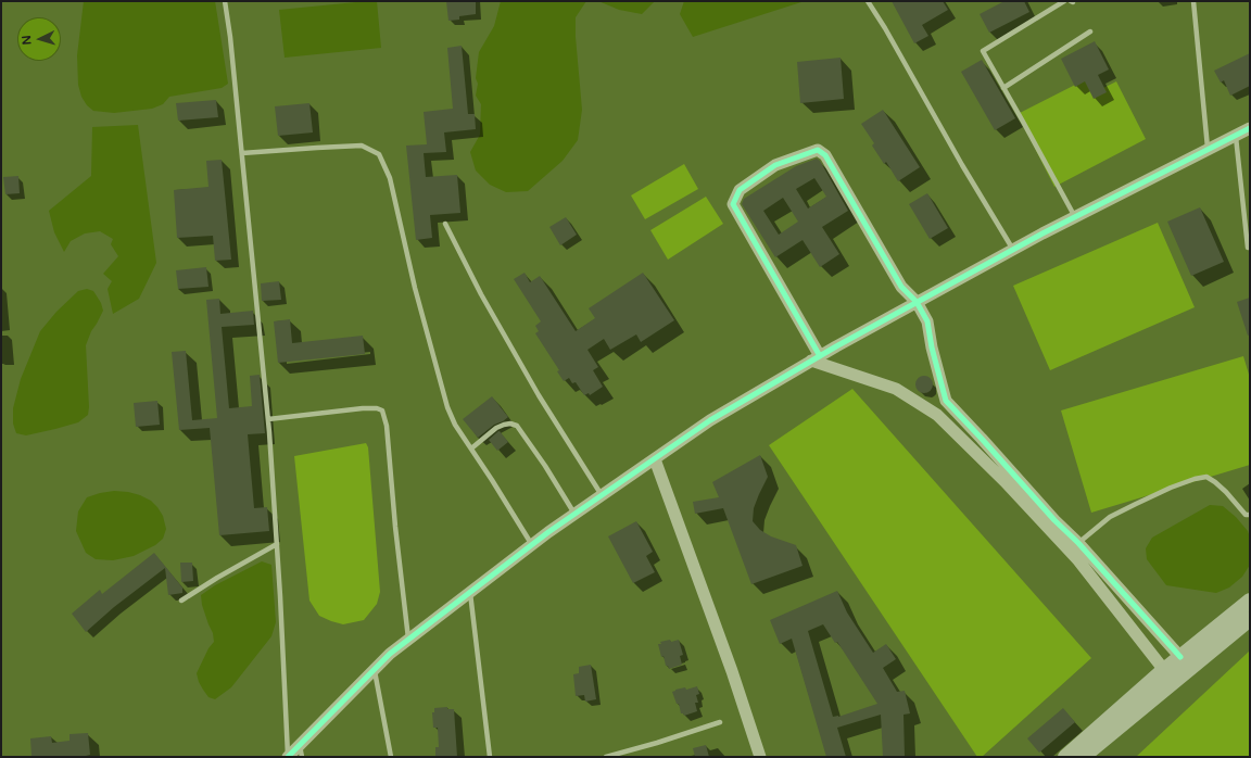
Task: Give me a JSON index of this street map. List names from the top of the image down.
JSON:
{
  "north": "left"
}
